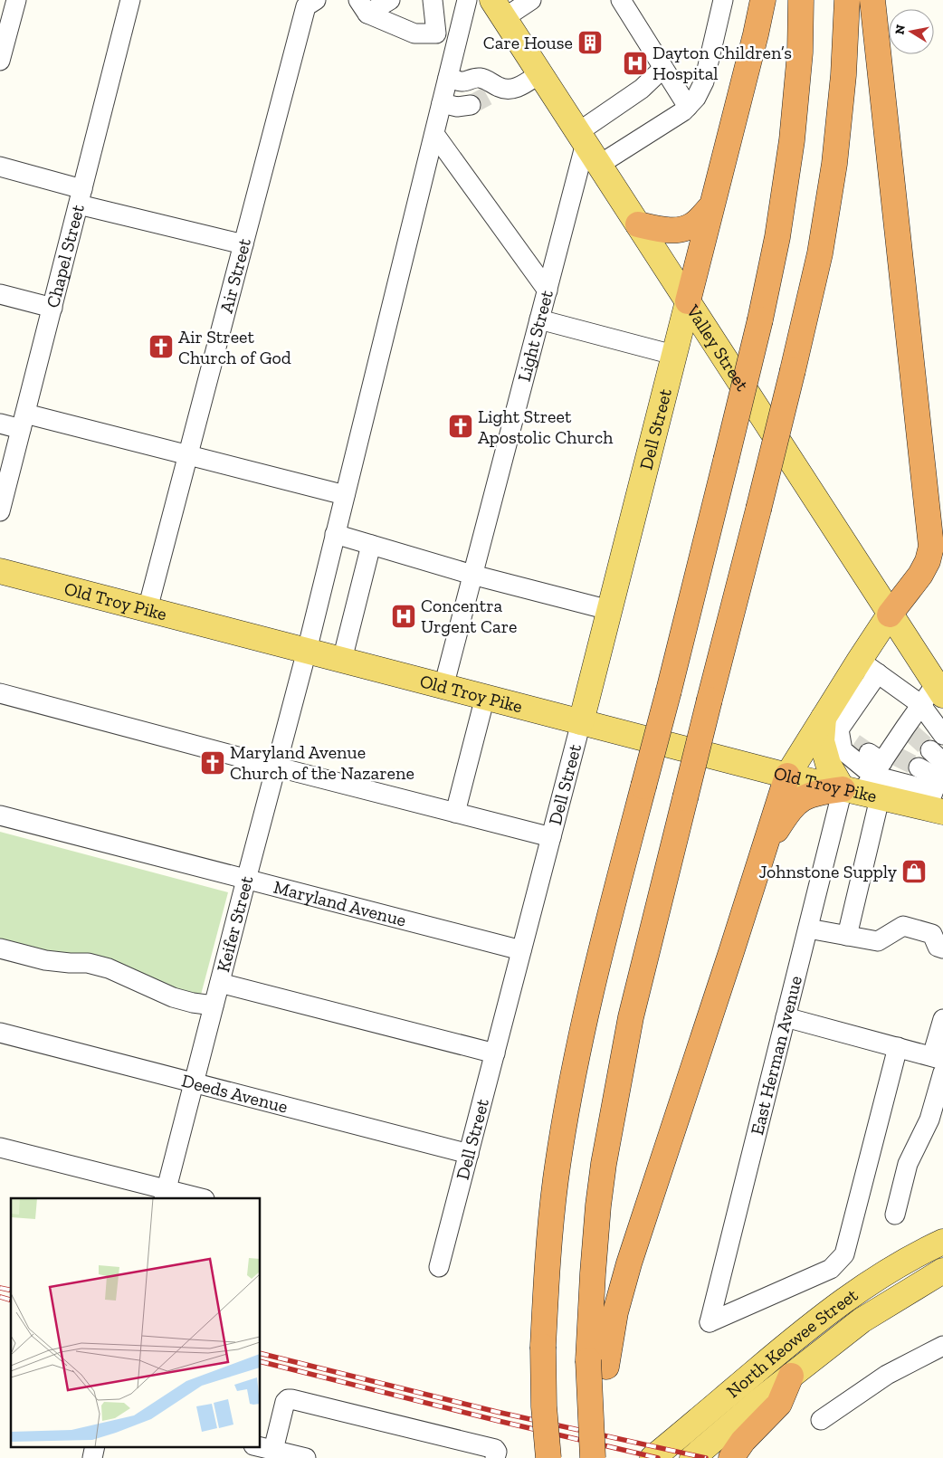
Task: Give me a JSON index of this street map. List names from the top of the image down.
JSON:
{
  "streets": {
    "main road": [
      "Valley Street",
      "Dell Street",
      "Old Troy Pike",
      "North Keowee Street"
    ],
    "street": [
      "Chapel Street",
      "Air Street",
      "Light Street",
      "Maryland Avenue",
      "Keifer Street",
      "East Herman Avenue",
      "Deeds Avenue"
    ]
  },
  "crossings": [
    ["Air Street", "Old Troy Pike"],
    ["Light Street", "Valley Street"],
    ["Light Street", "Old Troy Pike"],
    ["Valley Street", "Dell Street"],
    ["Dell Street", "Old Troy Pike"],
    ["Dell Street", "Maryland Avenue"],
    ["Dell Street", "Deeds Avenue"],
    ["Old Troy Pike", "Keifer Street"],
    ["Old Troy Pike", "East Herman Avenue"],
    ["Maryland Avenue", "Keifer Street"],
    ["Keifer Street", "Deeds Avenue"]
  ],
  "places": {
    "building": ["Care House"],
    "hospital": ["Dayton Children’s Hospital", "Concentra Urgent Care"],
    "church": ["Air Street Church of God", "Light Street Apostolic Church", "Maryland Avenue Church of the Nazarene"],
    "shop": ["Johnstone Supply"]
  },
  "north": "left"
}
